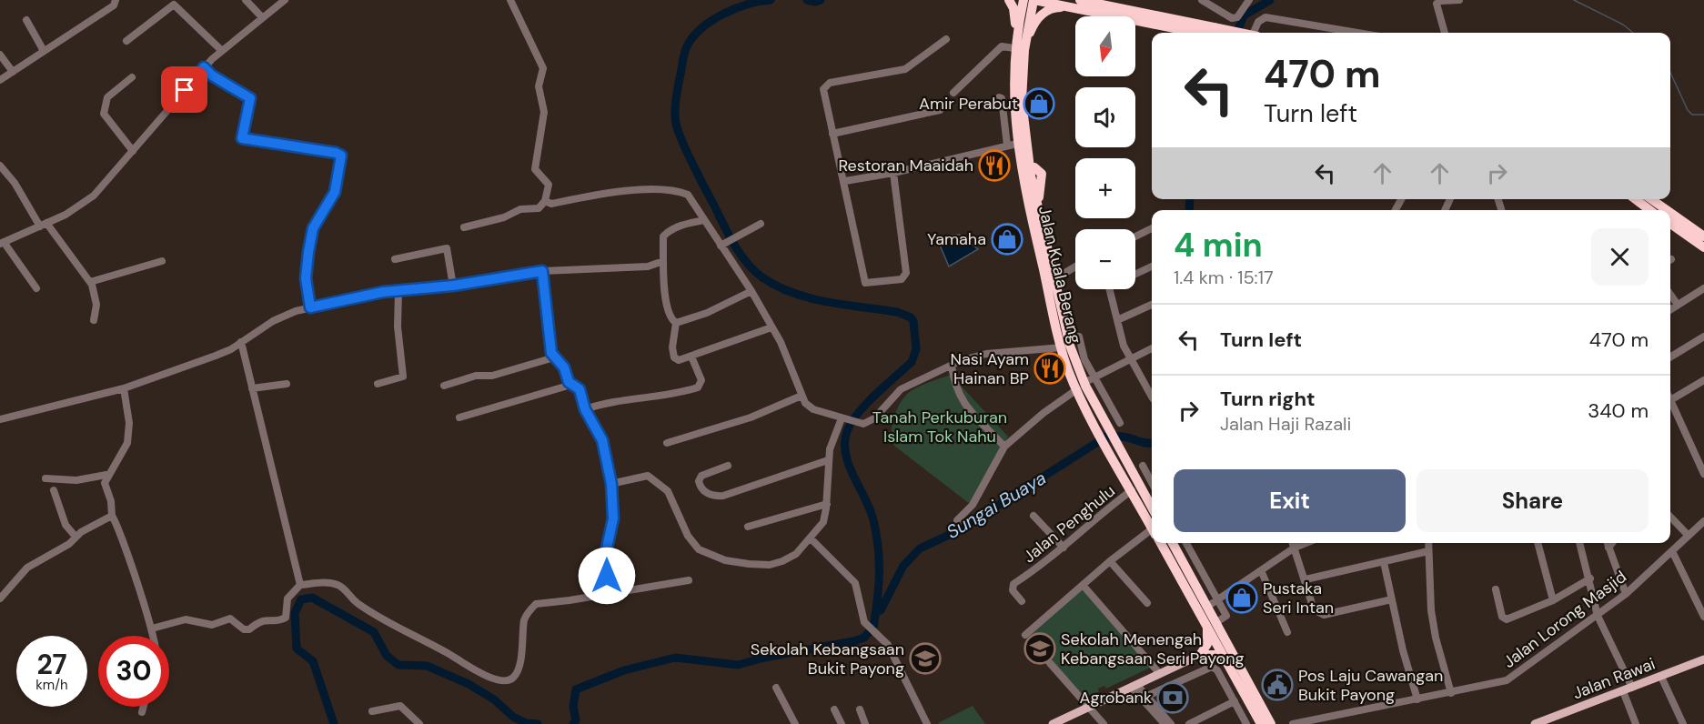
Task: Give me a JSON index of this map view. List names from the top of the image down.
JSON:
{
  "streets": {
    "highway": ["Jalan Kuala Berang"],
    "main road": ["Jalan Rawai"],
    "street": ["Jalan Penghulu", "Jalan Lorong Masjid"]
  },
  "crossings": [
    ["Jalan Kuala Berang", "Jalan Penghulu"]
  ],
  "water": ["Sungai Buaya"],
  "parks": ["Tanah Perkuburan Islam Tok Nahu"],
  "places": {
    "shop": ["Amir Perabut", "Yamaha", "Pustaka Seri Intan"],
    "restaurant": ["Restoran Maaidah", "Nasi Ayam Hainan BP"],
    "school or university": ["Sekolah Menengah Kebangsaan Seri Payong", "Sekolah Kebangsaan Bukit Payong"],
    "public building": ["Pos Laju Cawangan Bukit Payong"],
    "bank": ["Agrobank"]
  },
  "north": "bottom",
  "page": {
    "map_buttons": ["+", "−"],
    "turn": ["470 m", "Turn left"],
    "heading": ["4 min", "1.4 km · 15:17"],
    "list": [
      {
        "name": "Turn left",
        "value": "470 m"
      },
      {
        "name": "Turn right",
        "note": "Jalan Haji Razali",
        "value": "340 m"
      }
    ],
    "buttons": ["Exit", "Share"],
    "speed": "27 km/h",
    "limit": "30"
  }
}
